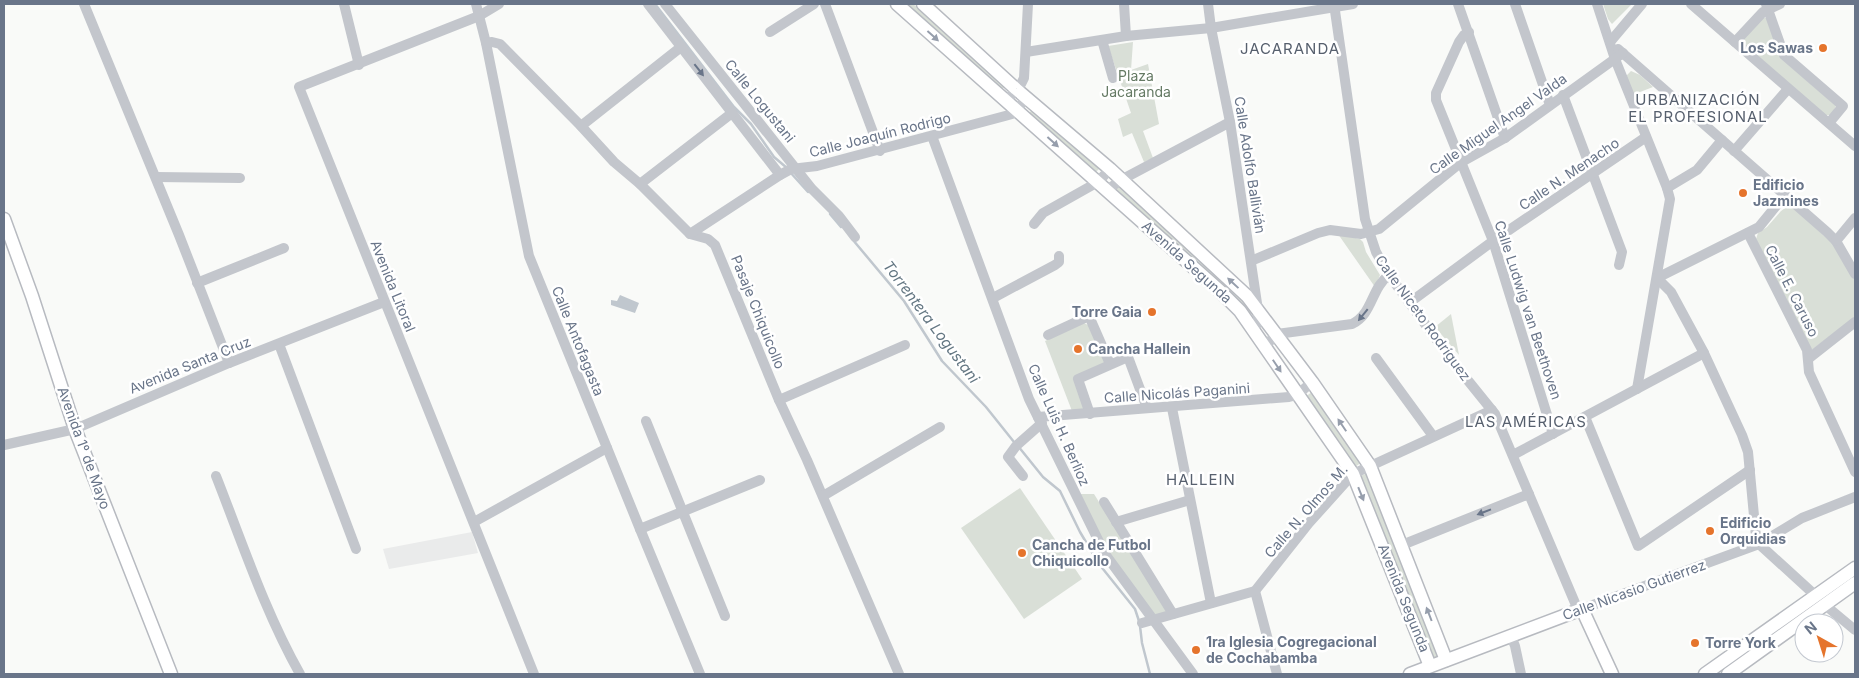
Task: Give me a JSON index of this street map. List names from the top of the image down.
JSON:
{
  "streets": {
    "main road": [
      "Avenida Segunda",
      "Calle Niceto Rodríguez",
      "Avenida 1º de Mayo",
      "Calle Nicasio Gutierrez"
    ],
    "street": [
      "Calle Logustani",
      "Calle Miguel Angel Valda",
      "Calle Joaquín Rodrigo",
      "Calle Adolfo Ballivián",
      "Calle N. Menacho",
      "Avenida Litoral",
      "Calle E. Caruso",
      "Calle Ludwig van Beethoven",
      "Pasaje Chiquicollo",
      "Calle Antofagasta",
      "Avenida Santa Cruz",
      "Calle Nicolás Paganini",
      "Calle Luis H. Berlioz",
      "Calle N. Olmos M."
    ]
  },
  "crossings": [
    ["Calle Logustani", "Calle Joaquín Rodrigo"],
    ["Calle Miguel Angel Valda", "Calle Adolfo Ballivián"],
    ["Calle Miguel Angel Valda", "Calle Ludwig van Beethoven"],
    ["Calle Miguel Angel Valda", "Calle Niceto Rodríguez"],
    ["Calle Joaquín Rodrigo", "Avenida Segunda"],
    ["Calle Joaquín Rodrigo", "Pasaje Chiquicollo"],
    ["Calle Joaquín Rodrigo", "Calle Luis H. Berlioz"],
    ["Calle Adolfo Ballivián", "Avenida Segunda"],
    ["Calle N. Menacho", "Calle Ludwig van Beethoven"],
    ["Calle N. Menacho", "Calle Niceto Rodríguez"],
    ["Avenida Segunda", "Calle Nicolás Paganini"],
    ["Avenida Segunda", "Calle N. Olmos M."],
    ["Avenida Segunda", "Calle Nicasio Gutierrez"],
    ["Avenida Litoral", "Calle Antofagasta"],
    ["Avenida Litoral", "Avenida Santa Cruz"],
    ["Pasaje Chiquicollo", "Calle Antofagasta"],
    ["Calle Niceto Rodríguez", "Calle N. Olmos M."],
    ["Calle Niceto Rodríguez", "Calle Nicasio Gutierrez"],
    ["Avenida Santa Cruz", "Avenida 1º de Mayo"],
    ["Calle Nicolás Paganini", "Calle Luis H. Berlioz"]
  ],
  "districts": [
    "JACARANDA",
    "URBANIZACIÓN EL PROFESIONAL",
    "LAS AMÉRICAS",
    "HALLEIN"
  ],
  "water": ["Torrentera Logustani"],
  "parks": ["Plaza Jacaranda"],
  "places": [
    "Los Sawas",
    "Edificio Jazmines",
    "Torre Gaia",
    "Cancha Hallein",
    "Edificio Orquidias",
    "Cancha de Futbol Chiquicollo",
    "Torre York",
    "1ra Iglesia Cogregacional de Cochabamba"
  ],
  "north": "top left"
}
